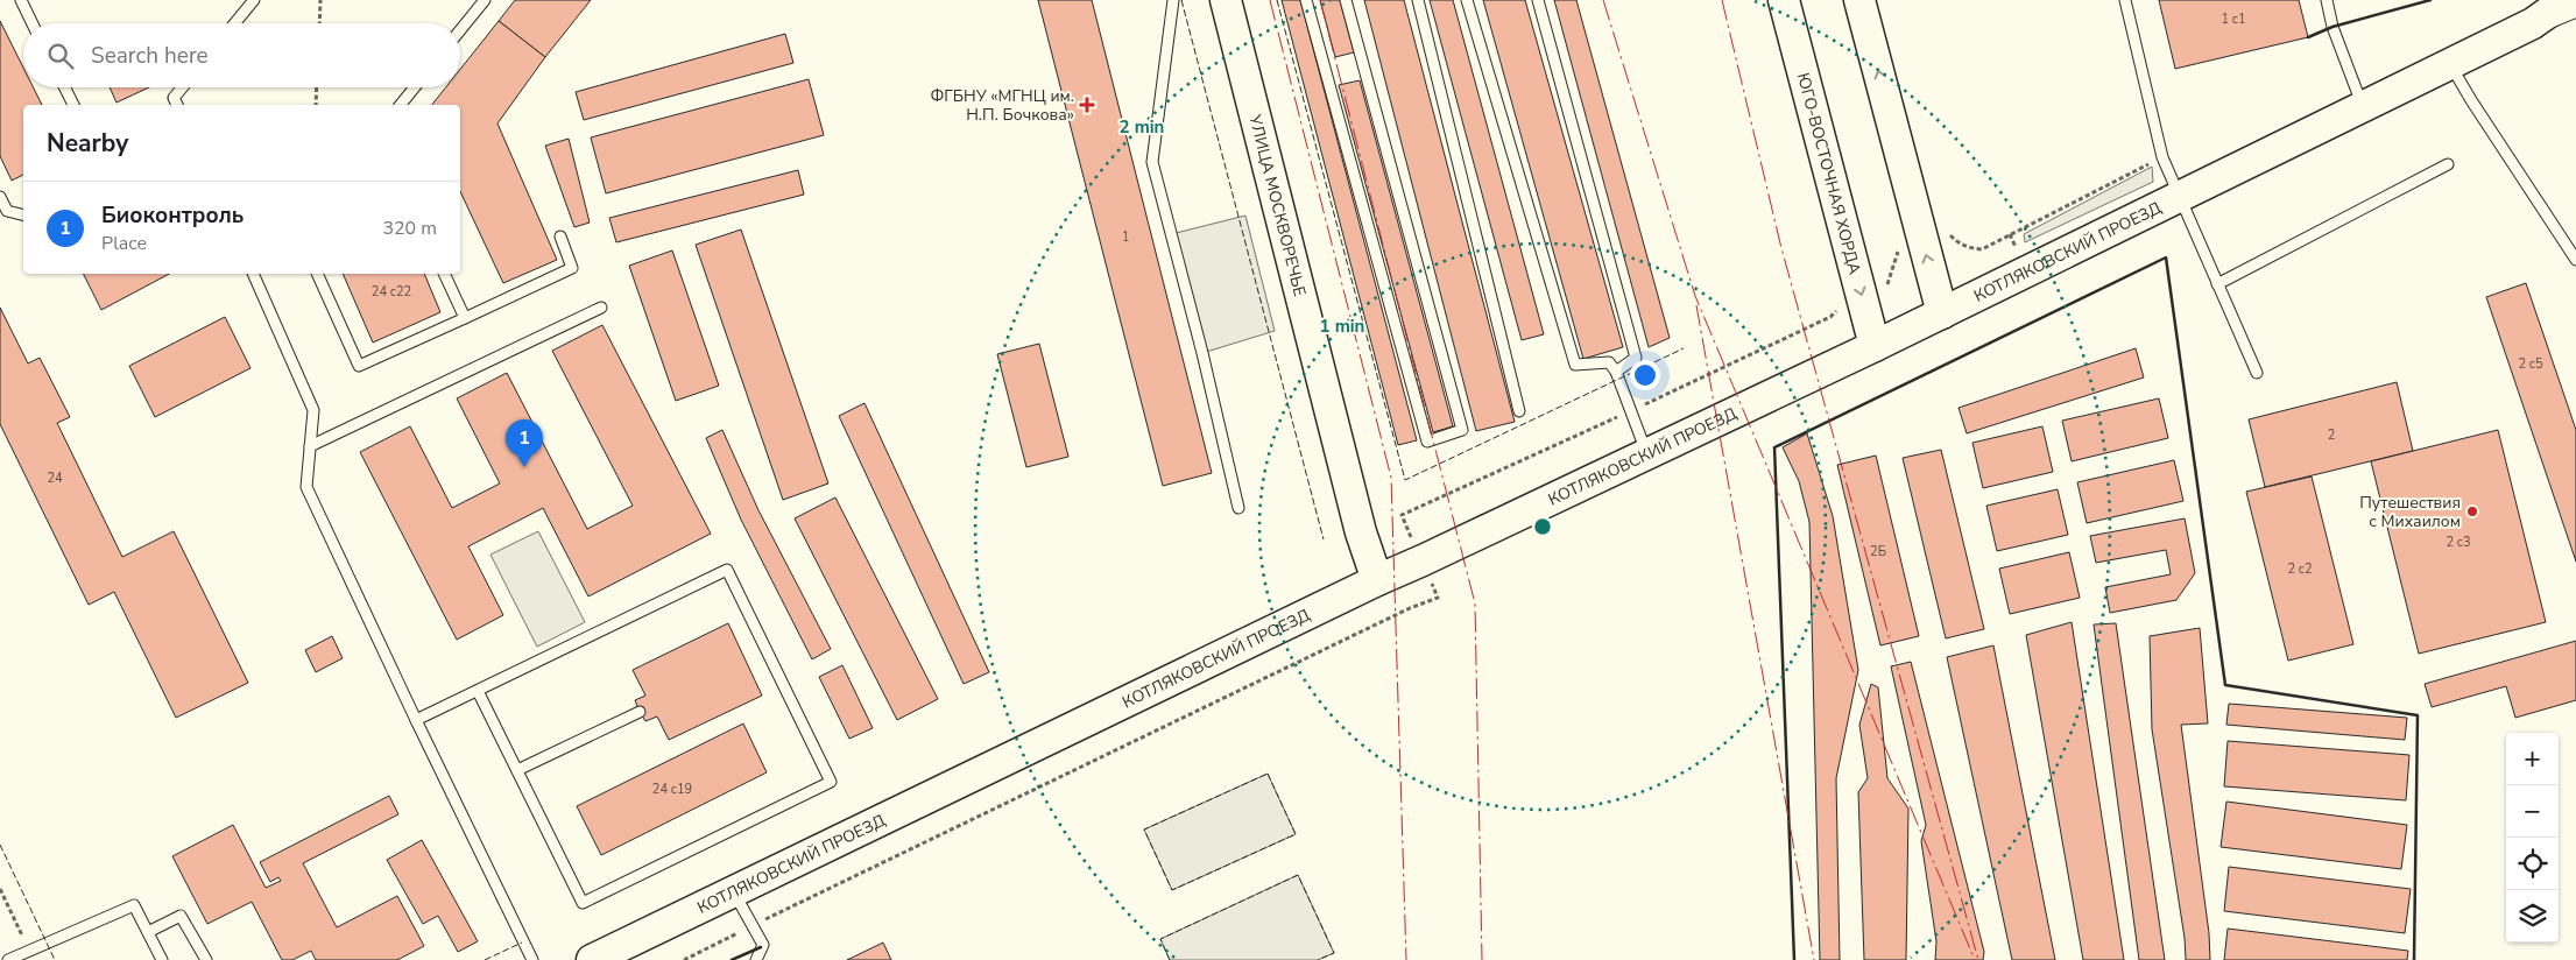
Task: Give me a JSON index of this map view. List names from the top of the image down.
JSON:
{
  "streets": {
    "main road": ["ЮГО-ВОСТОЧНАЯ ХОРДА", "УЛИЦА МОСКВОРЕЧЬЕ", "КОТЛЯКОВСКИЙ ПРОЕЗД"]
  },
  "crossings": [
    ["ЮГО-ВОСТОЧНАЯ ХОРДА", "КОТЛЯКОВСКИЙ ПРОЕЗД"],
    ["УЛИЦА МОСКВОРЕЧЬЕ", "КОТЛЯКОВСКИЙ ПРОЕЗД"]
  ],
  "places": {
    "health": ["ФГБНУ «МГНЦ им. Н.П. Бочкова»"],
    "other": ["Путешествия с Михаилом"]
  },
  "house_numbers": [
    "1 с1",
    "1",
    "24 с22",
    "2 с5",
    "2",
    "24",
    "2 с3",
    "2Б",
    "2 с2",
    "24 с19"
  ],
  "page": {
    "search": "Search here",
    "heading": "Nearby",
    "list": [
      {
        "mark": "1",
        "name": "Биоконтроль",
        "note": "Place",
        "value": "320 m"
      }
    ],
    "pins": "1",
    "map_buttons": ["+", "−"]
  },
  "rings": ["2 min", "1 min"]
}
